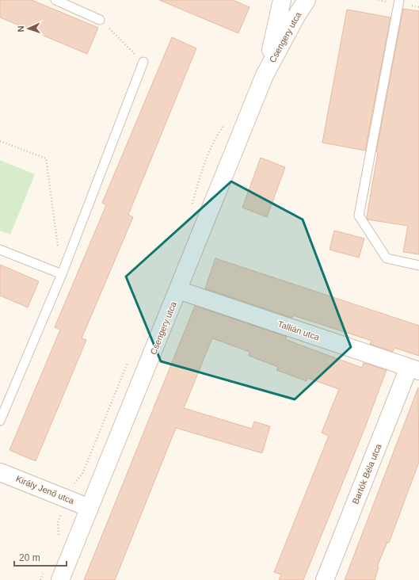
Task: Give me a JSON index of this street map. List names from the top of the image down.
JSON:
{
  "streets": {
    "main road": [
      "Csengery utca",
      "Tallián utca",
      "Bartók Béla utca",
      "Király Jenő utca"
    ]
  },
  "crossings": [
    ["Csengery utca", "Tallián utca"],
    ["Csengery utca", "Király Jenő utca"],
    ["Tallián utca", "Bartók Béla utca"]
  ],
  "scale_bar": "20 m",
  "north": "left"
}
